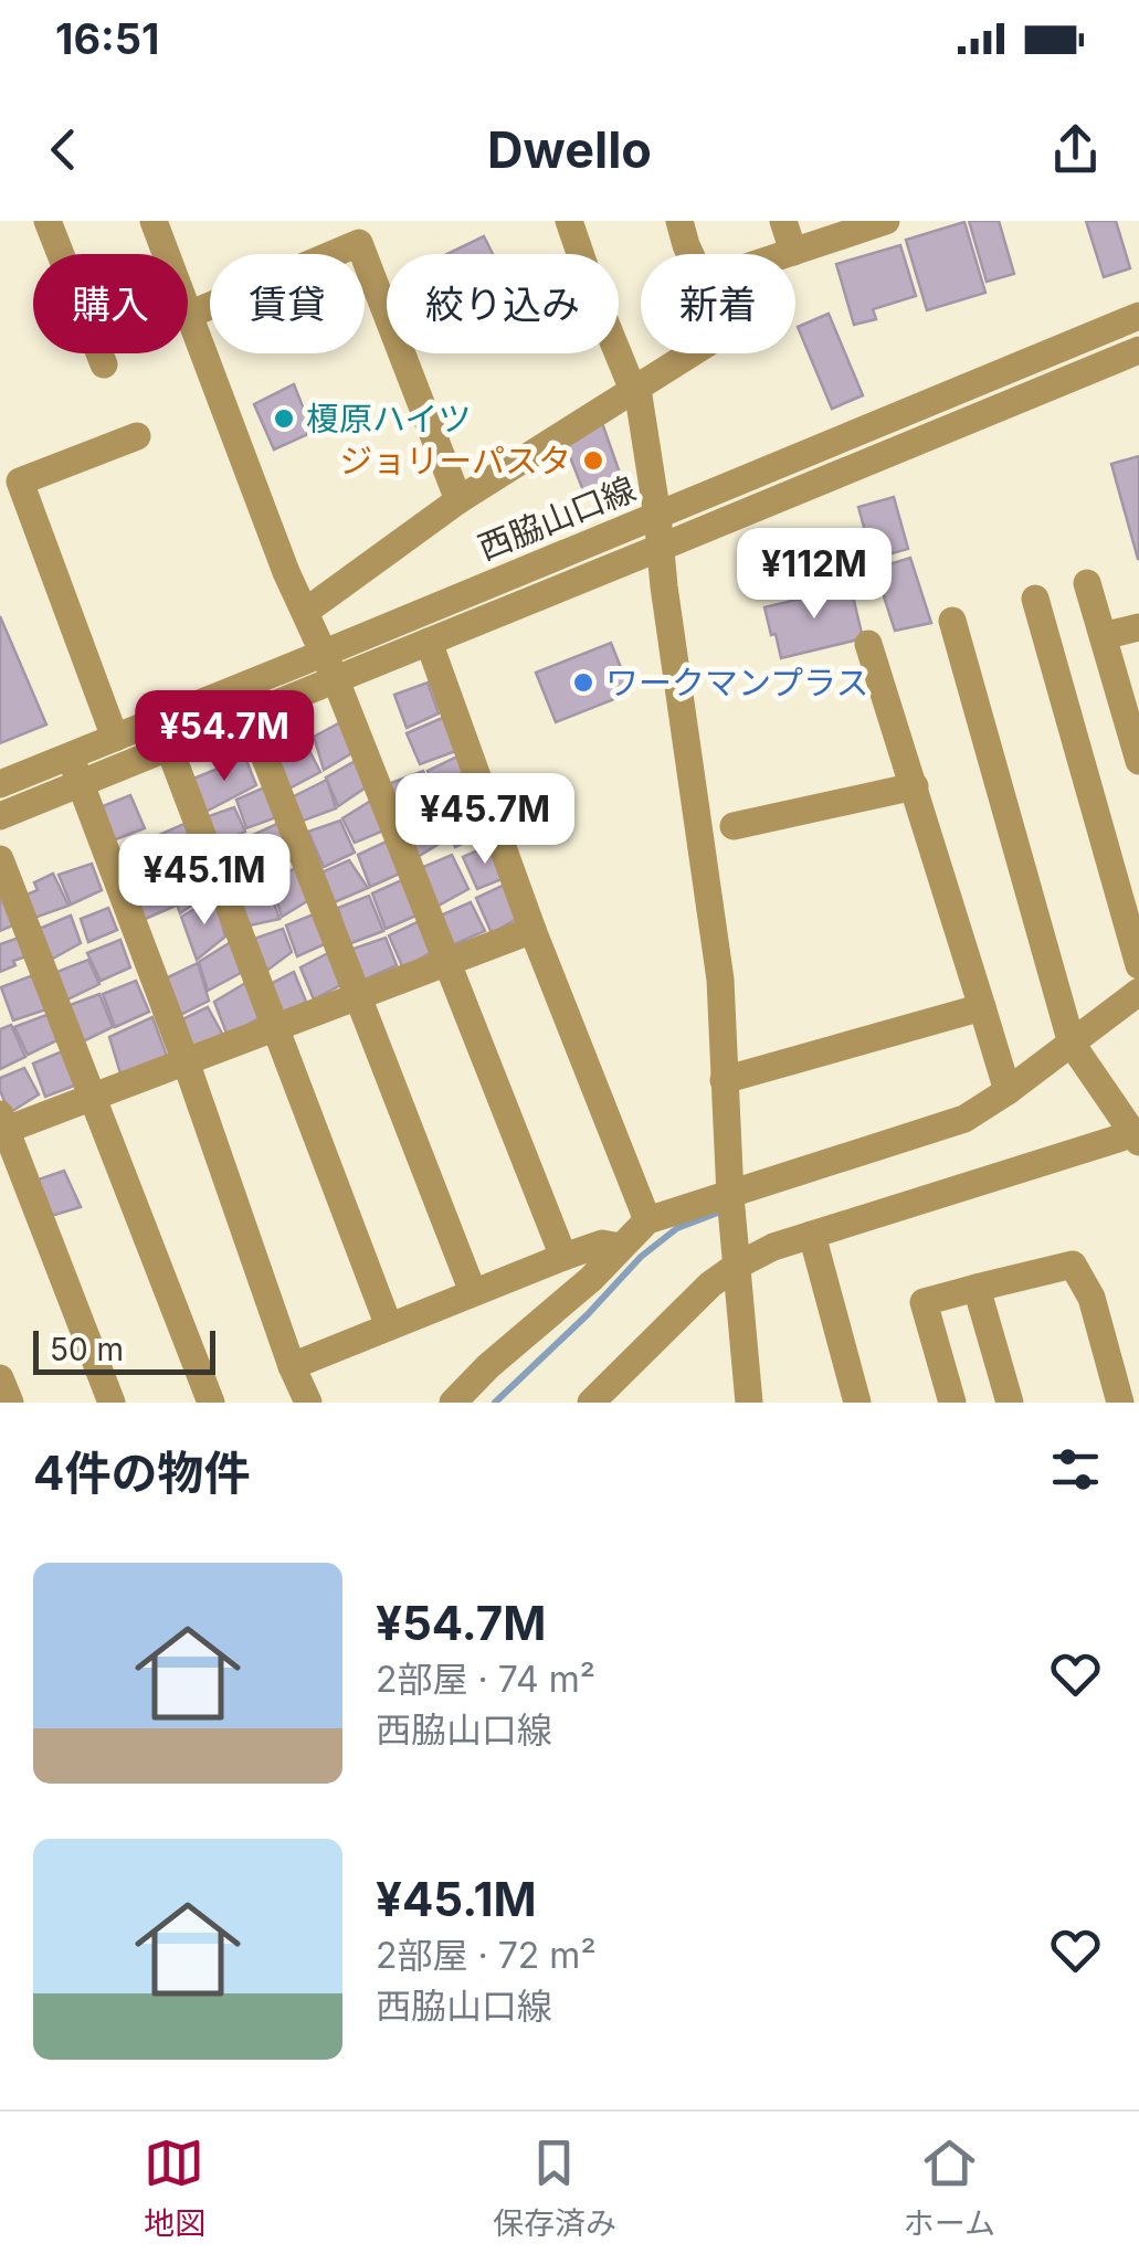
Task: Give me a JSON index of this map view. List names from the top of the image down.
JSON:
{
  "streets": {
    "street": ["西脇山口線"]
  },
  "places": ["榎原ハイツ", "ジョリーパスタ", "ワークマンプラス"],
  "scale_bar": "50 m",
  "page": {
    "status": "16:51",
    "header": "Dwello",
    "chip": [
      "購入",
      "賃貸",
      "絞り込み",
      "新着"
    ],
    "price": [
      "¥112M",
      "¥54.7M",
      "¥45.7M",
      "¥45.1M"
    ],
    "scale": "50 m",
    "heading": "4件の物件",
    "list": [
      {
        "name": "¥54.7M",
        "note": "2部屋 · 74 m² · 西脇山口線"
      },
      {
        "name": "¥45.1M",
        "note": "2部屋 · 72 m² · 西脇山口線"
      }
    ],
    "tabs": ["地図", "保存済み", "ホーム"]
  }
}
